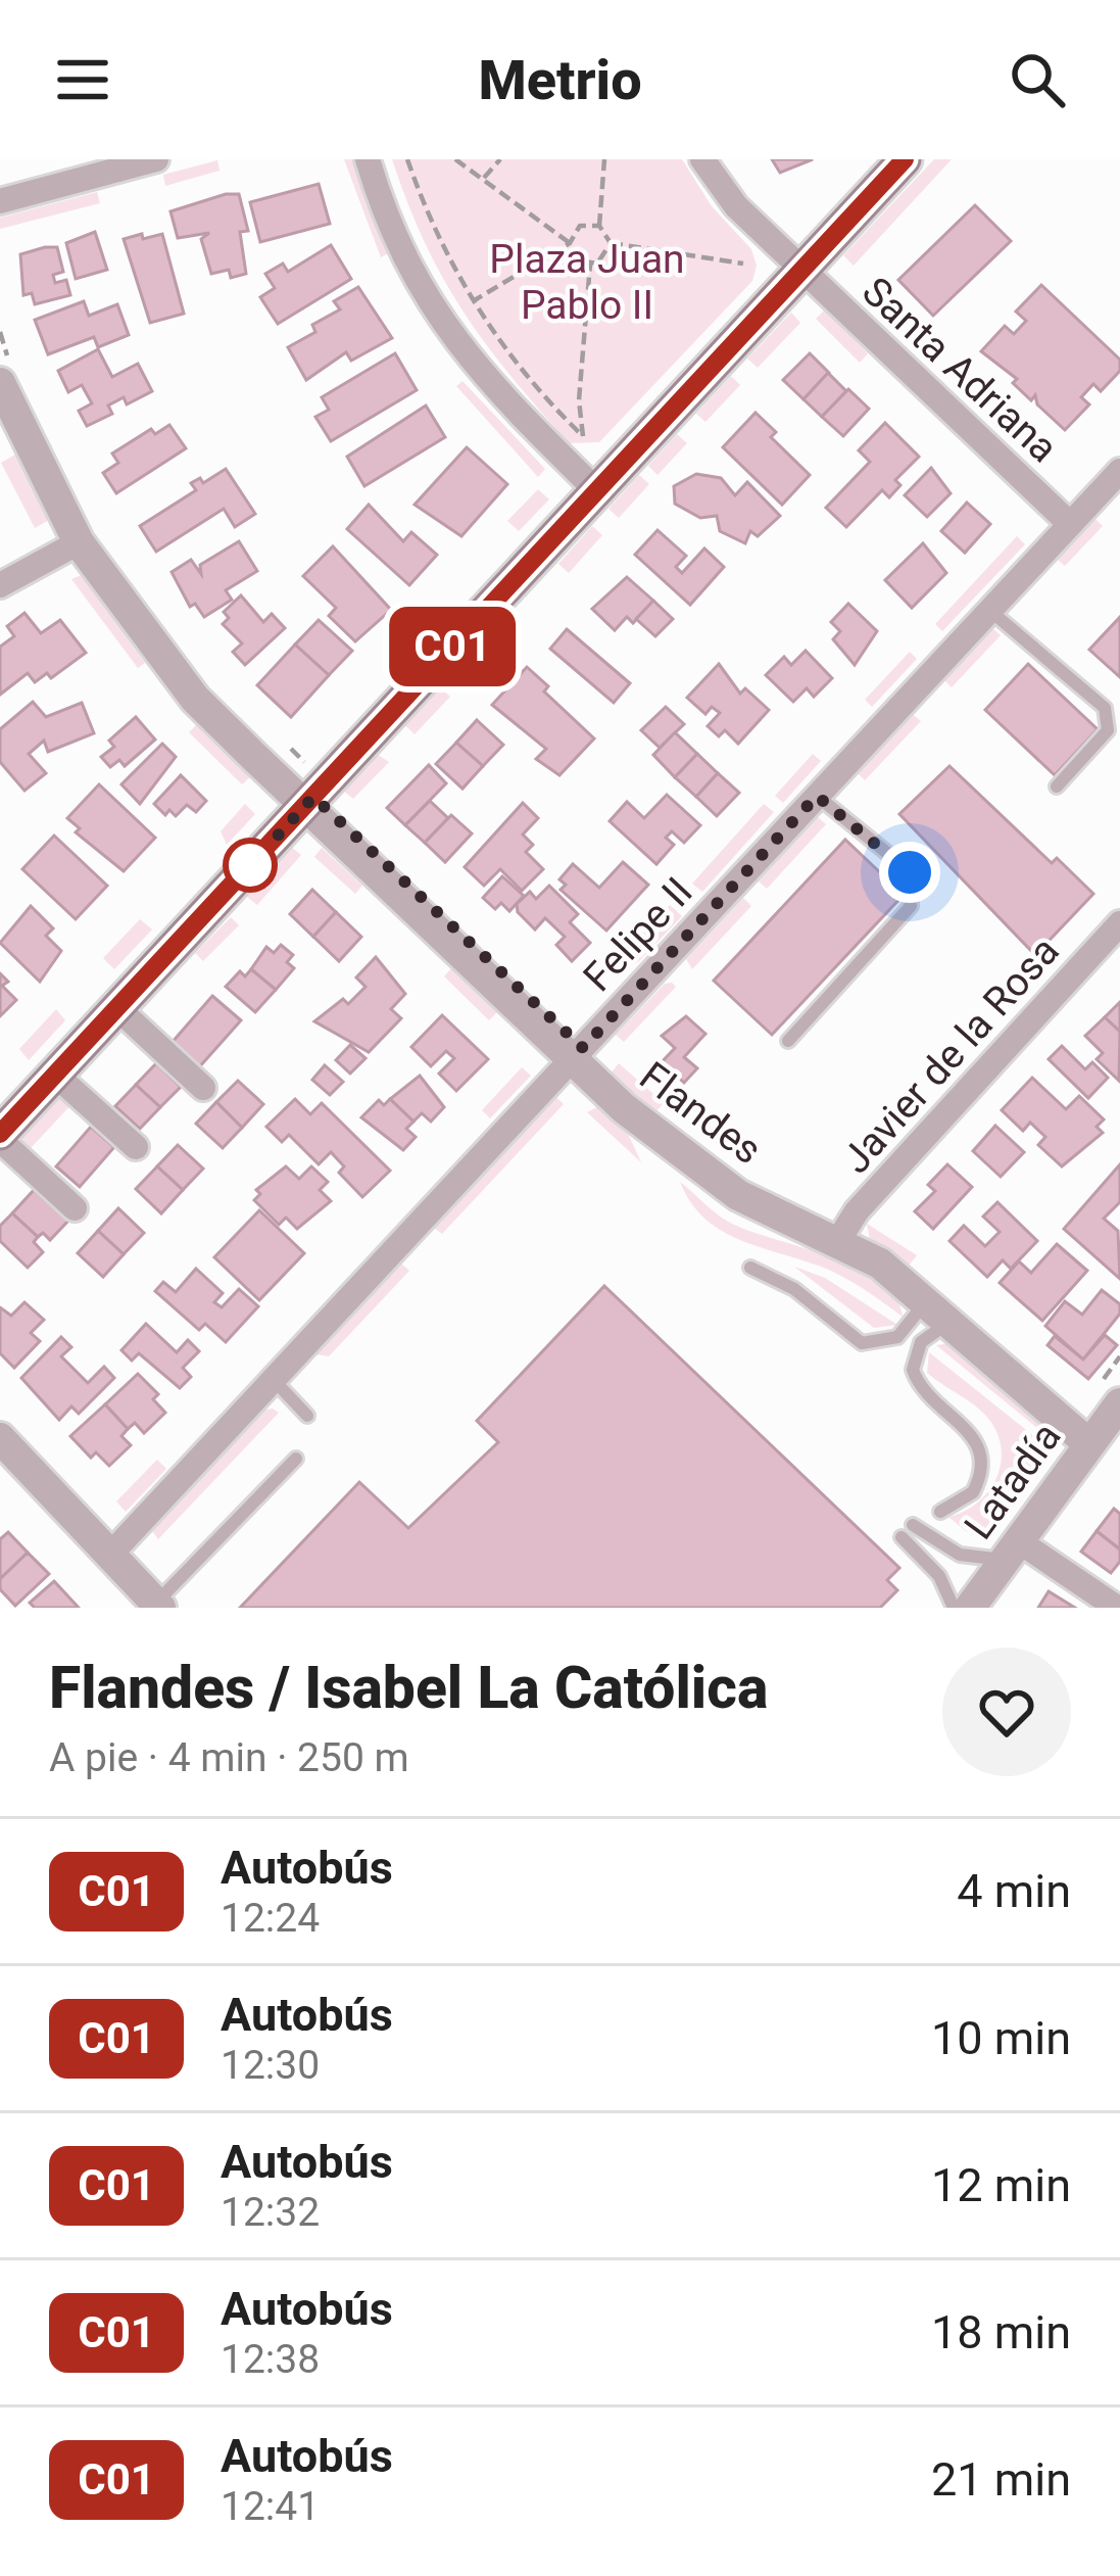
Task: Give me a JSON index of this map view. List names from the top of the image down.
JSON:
{
  "streets": {
    "street": [
      "Santa Adriana",
      "Felipe II",
      "Javier de la Rosa",
      "Flandes",
      "Latadía"
    ]
  },
  "crossings": [
    ["Santa Adriana", "Felipe II"],
    ["Felipe II", "Flandes"],
    ["Javier de la Rosa", "Flandes"],
    ["Flandes", "Latadía"]
  ],
  "parks": ["Plaza Juan Pablo II"],
  "lines": ["bus line C01"],
  "page": {
    "header": "Metrio",
    "on_map": "C01",
    "heading": ["Flandes / Isabel La Católica", "A pie · 4 min · 250 m"],
    "list": [
      {
        "mark": "C01",
        "name": "Autobús",
        "note": "12:24",
        "value": "4 min"
      },
      {
        "mark": "C01",
        "name": "Autobús",
        "note": "12:30",
        "value": "10 min"
      },
      {
        "mark": "C01",
        "name": "Autobús",
        "note": "12:32",
        "value": "12 min"
      },
      {
        "mark": "C01",
        "name": "Autobús",
        "note": "12:38",
        "value": "18 min"
      },
      {
        "mark": "C01",
        "name": "Autobús",
        "note": "12:41",
        "value": "21 min"
      }
    ]
  }
}
